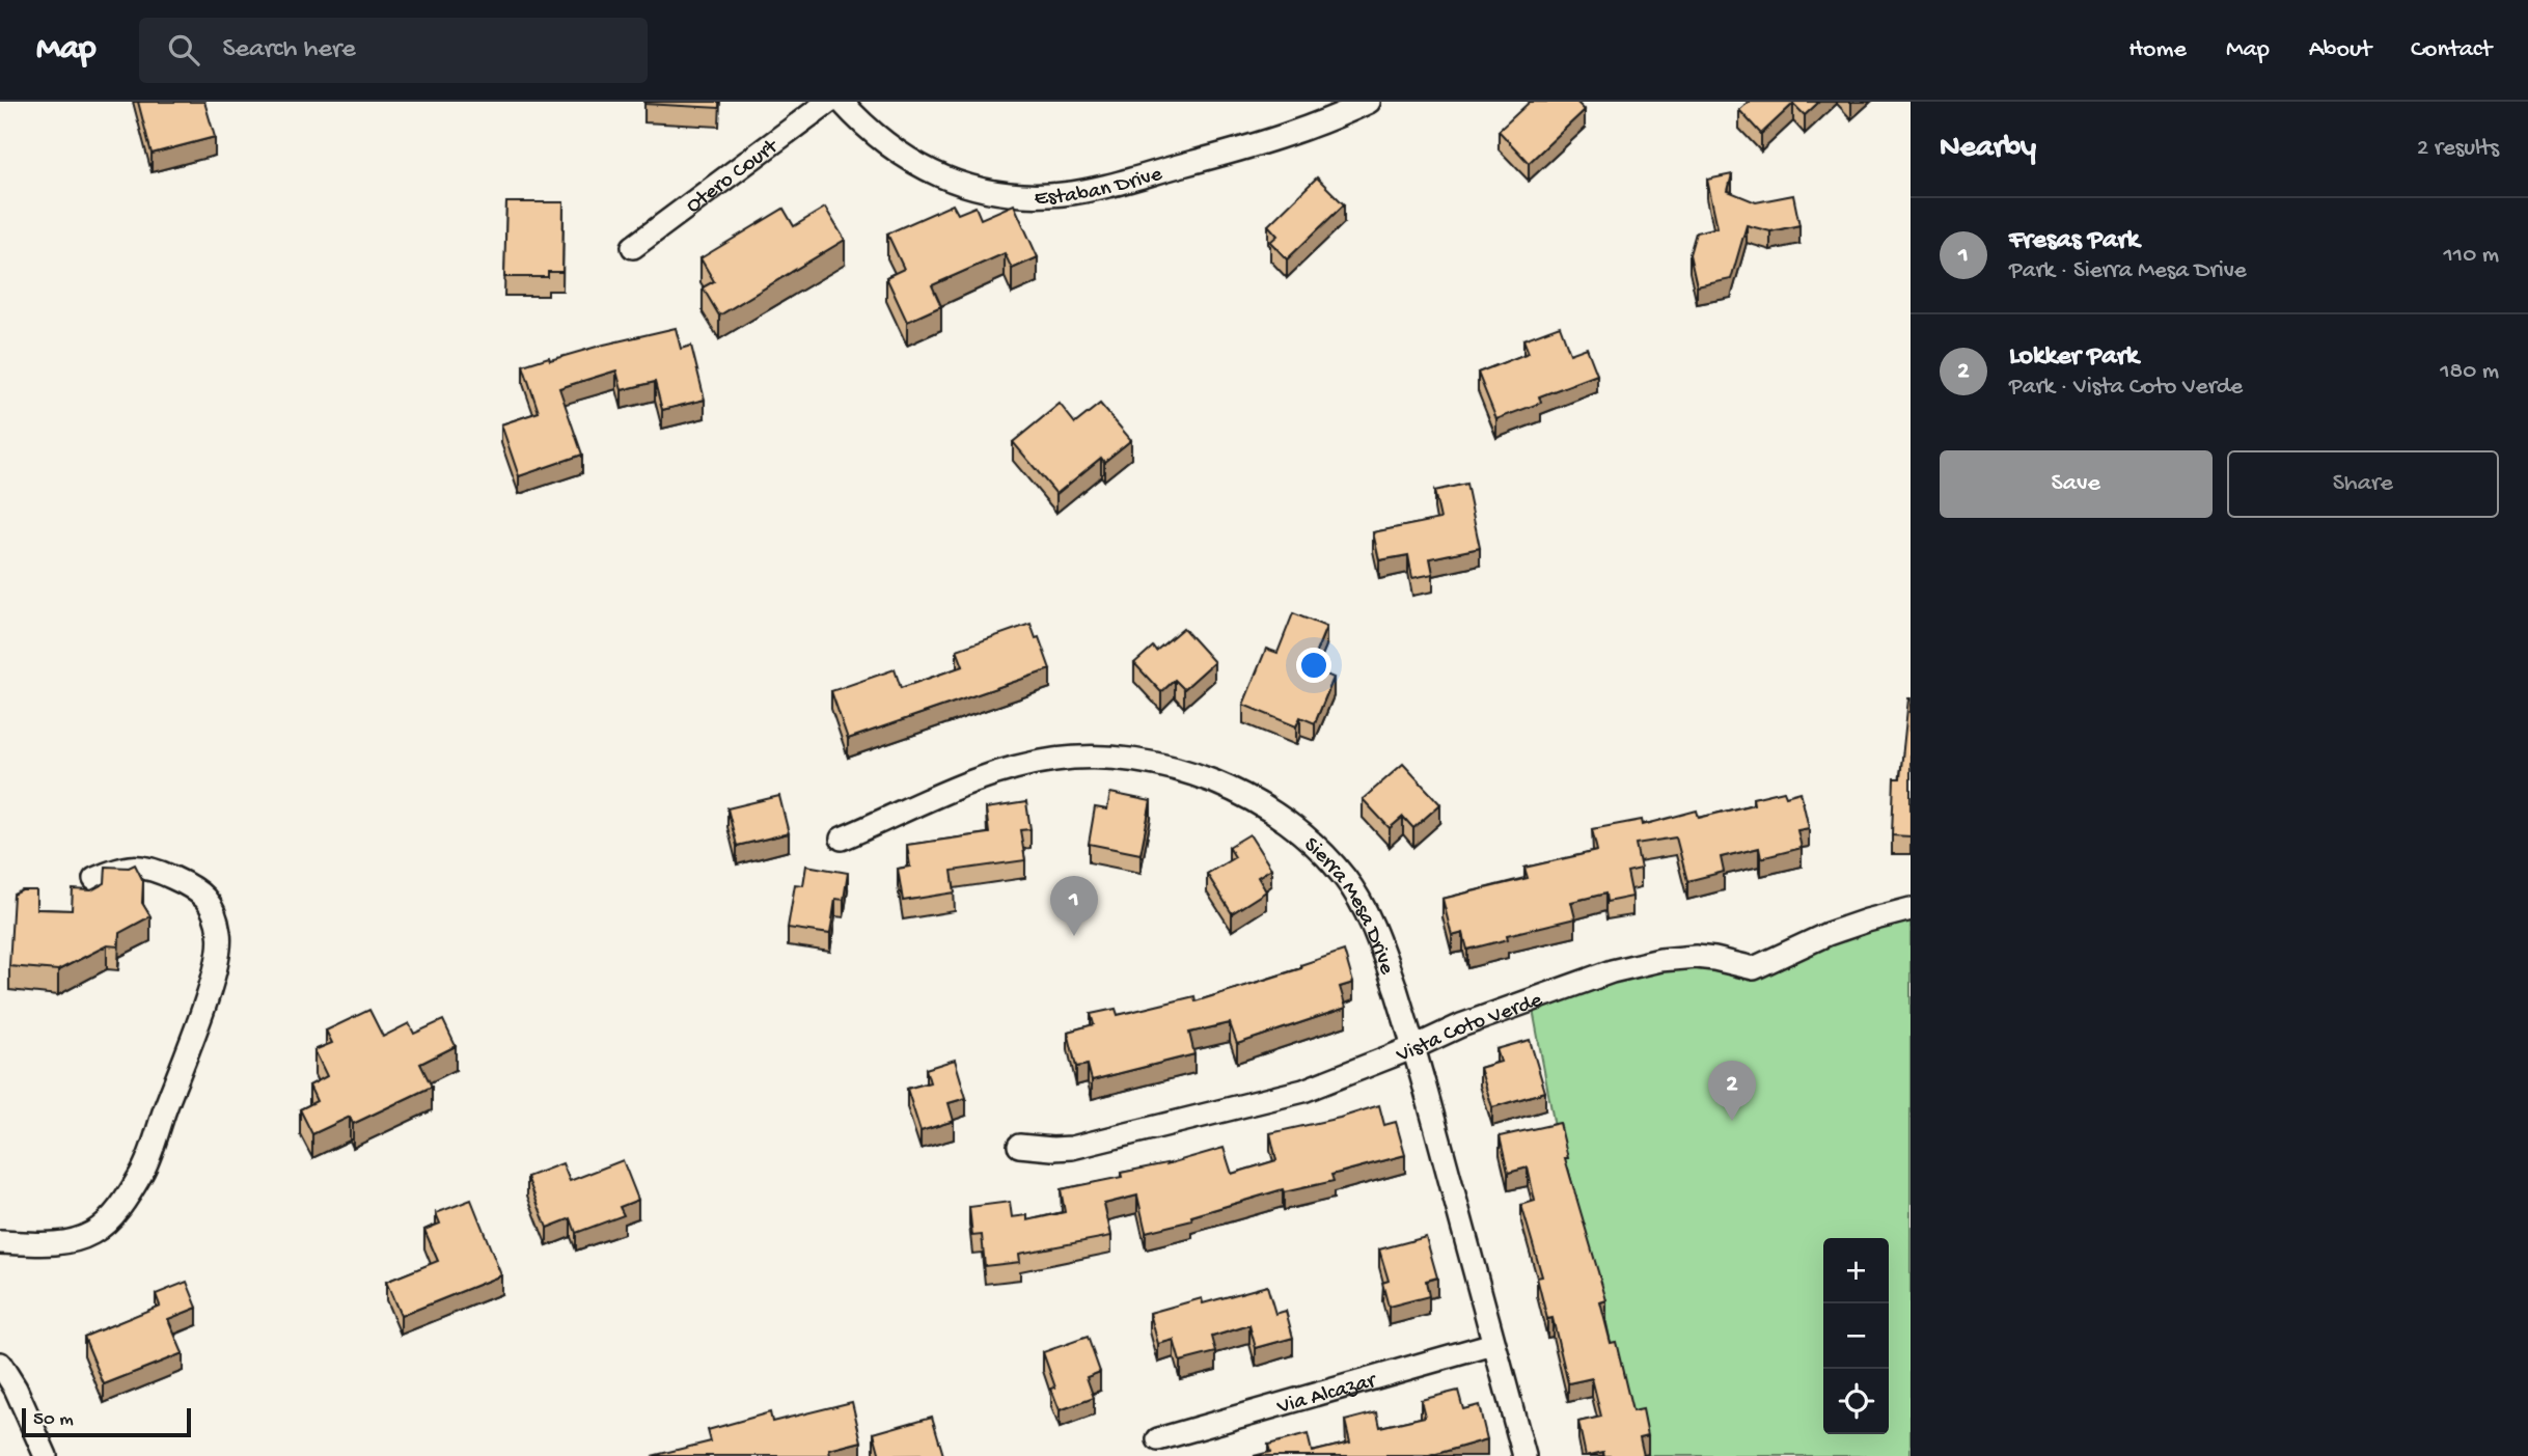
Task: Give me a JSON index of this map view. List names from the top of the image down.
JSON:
{
  "streets": {
    "street": [
      "Otero Court",
      "Estaban Drive",
      "Sierra Mesa Drive",
      "Vista Coto Verde",
      "Via Alcazar"
    ]
  },
  "crossings": [
    ["Sierra Mesa Drive", "Vista Coto Verde"],
    ["Sierra Mesa Drive", "Via Alcazar"]
  ],
  "scale_bar": "50 m",
  "page": {
    "header": "Map",
    "search": "Search here",
    "nav": [
      "Home",
      "Map",
      "About",
      "Contact"
    ],
    "heading": ["Nearby", "2 results"],
    "list": [
      {
        "mark": "1",
        "name": "Fresas Park",
        "note": "Park · Sierra Mesa Drive",
        "value": "110 m"
      },
      {
        "mark": "2",
        "name": "Lokker Park",
        "note": "Park · Vista Coto Verde",
        "value": "180 m"
      }
    ],
    "buttons": ["Save", "Share"],
    "pins": ["1", "2"],
    "map_buttons": ["+", "−"],
    "scale": "50 m"
  }
}
